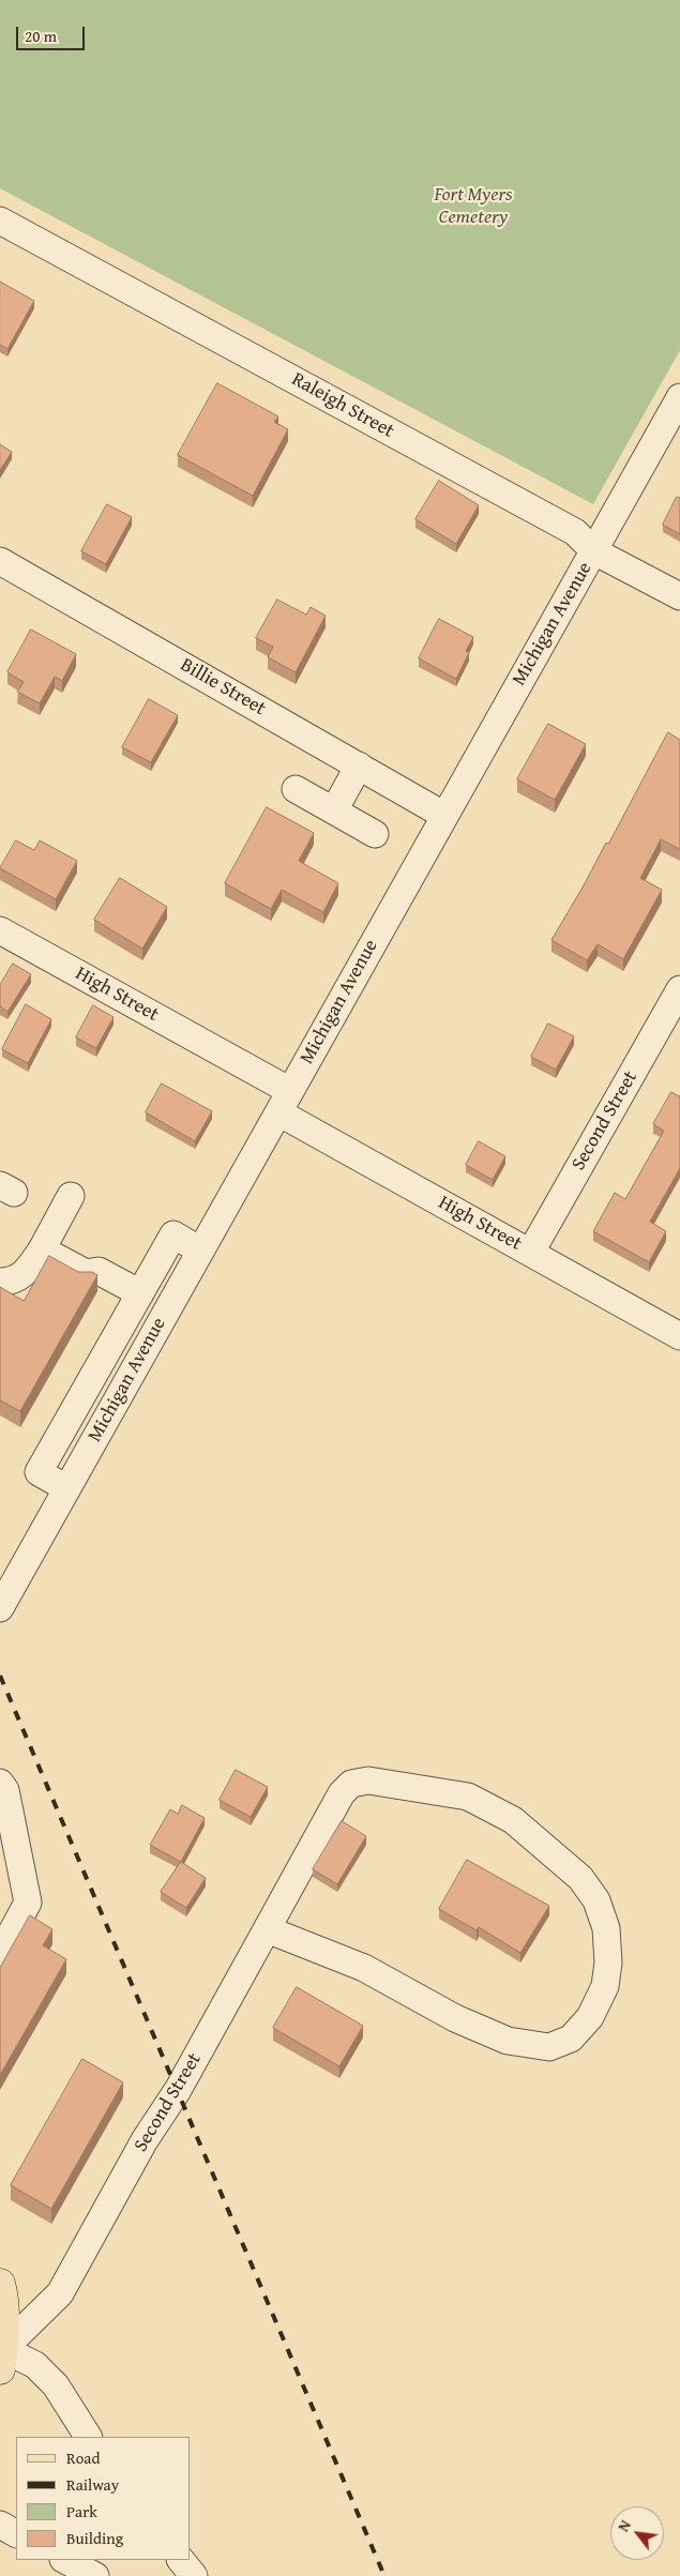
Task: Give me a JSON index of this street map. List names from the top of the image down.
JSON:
{
  "streets": {
    "street": [
      "Raleigh Street",
      "Michigan Avenue",
      "Billie Street",
      "High Street",
      "Second Street"
    ]
  },
  "crossings": [
    ["Raleigh Street", "Michigan Avenue"],
    ["Michigan Avenue", "Billie Street"],
    ["Michigan Avenue", "High Street"],
    ["High Street", "Second Street"]
  ],
  "parks": ["Fort Myers Cemetery"],
  "legend": [
    "Road",
    "Railway",
    "Park",
    "Building"
  ],
  "scale_bar": "20 m",
  "north": "top left"
}
